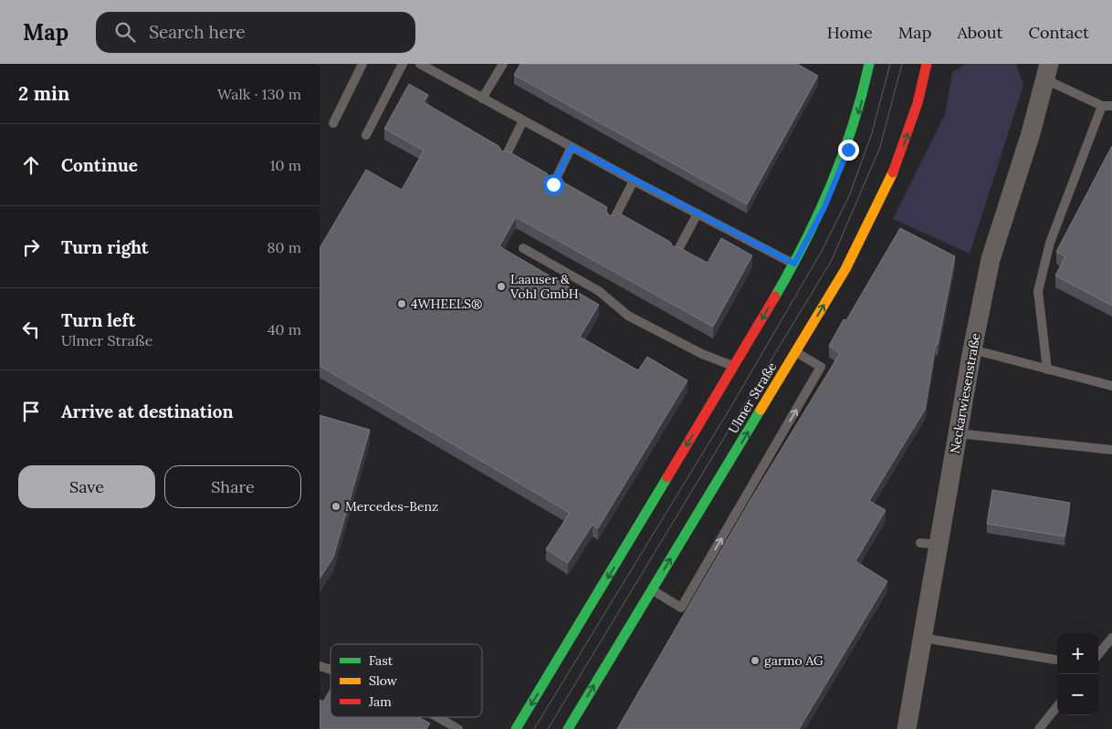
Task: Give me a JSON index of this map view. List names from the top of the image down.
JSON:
{
  "streets": {
    "street": ["Neckarwiesenstraße", "Ulmer Straße"]
  },
  "places": [
    "Laauser & Vohl GmbH",
    "4WHEELS®",
    "Mercedes-Benz",
    "garmo AG"
  ],
  "legend": ["Fast", "Slow", "Jam"],
  "page": {
    "header": "Map",
    "search": "Search here",
    "nav": [
      "Home",
      "Map",
      "About",
      "Contact"
    ],
    "heading": ["2 min", "Walk · 130 m"],
    "list": [
      ["Continue", "10 m"],
      ["Turn right", "80 m"],
      ["Turn left", "Ulmer Straße", "40 m"],
      "Arrive at destination"
    ],
    "buttons": ["Save", "Share"],
    "map_buttons": ["+", "−"]
  }
}
